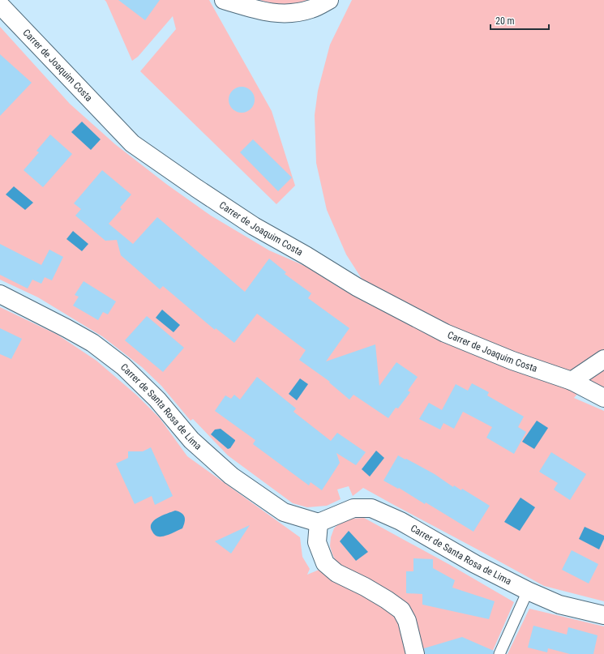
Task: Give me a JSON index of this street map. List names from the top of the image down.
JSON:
{
  "streets": {
    "street": ["Carrer de Joaquim Costa", "Carrer de Santa Rosa de Lima"]
  },
  "scale_bar": "20 m"
}
